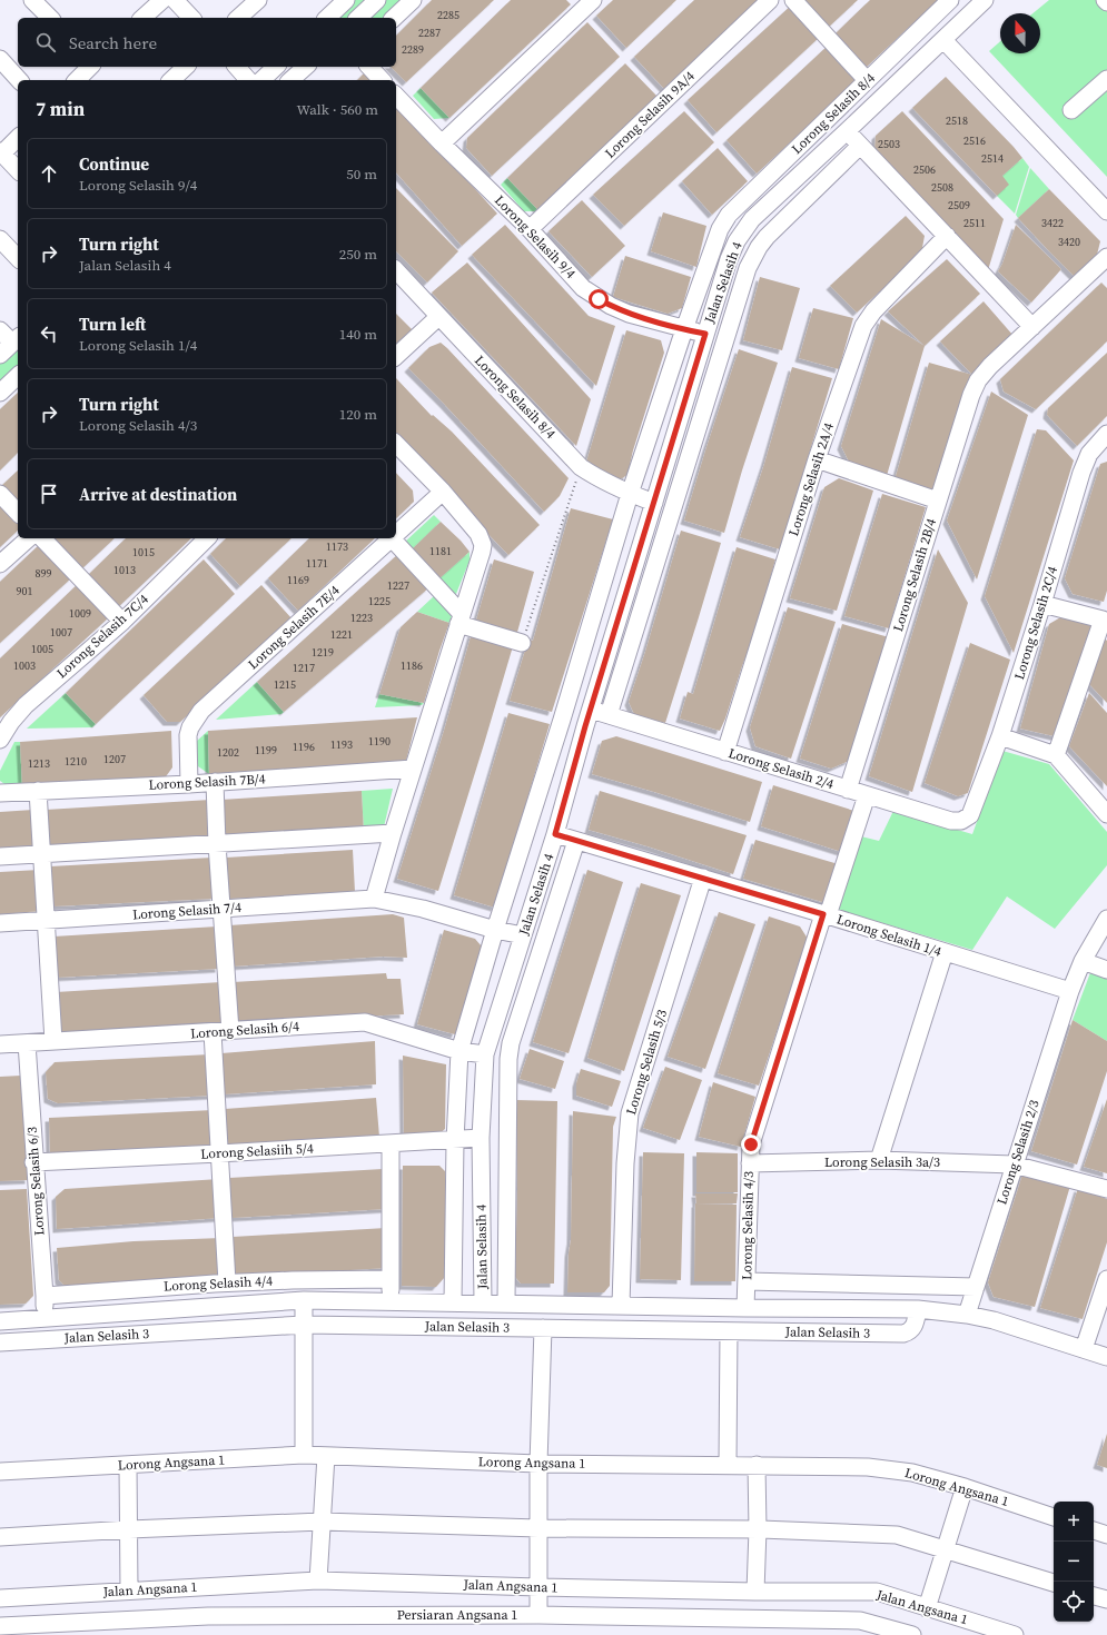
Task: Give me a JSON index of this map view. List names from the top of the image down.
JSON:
{
  "streets": {
    "street": [
      "Lorong Selasih 8/4",
      "Lorong Selasih 9A/4",
      "Lorong Selasih 9/4",
      "Jalan Selasih 4",
      "Lorong Selasih 2A/4",
      "Lorong Selasih 2B/4",
      "Lorong Selasih 2C/4",
      "Lorong Selasih 7E/4",
      "Lorong Selasih 7C/4",
      "Lorong Selasih 2/4",
      "Lorong Selasih 7B/4",
      "Lorong Selasih 7/4",
      "Lorong Selasih 1/4",
      "Lorong Selasih 6/4",
      "Lorong Selasih 5/3",
      "Lorong Selasiih 5/4",
      "Lorong Selasih 2/3",
      "Lorong Selasih 3a/3",
      "Lorong Selasih 6/3",
      "Lorong Selasih 4/3",
      "Lorong Selasih 4/4",
      "Jalan Selasih 3",
      "Lorong Angsana 1",
      "Jalan Angsana 1",
      "Persiaran Angsana 1"
    ]
  },
  "crossings": [
    ["Lorong Selasih 8/4", "Lorong Selasih 9/4"],
    ["Lorong Selasih 8/4", "Jalan Selasih 4"],
    ["Lorong Selasih 8/4", "Lorong Selasih 7/4"],
    ["Lorong Selasih 8/4", "Lorong Selasih 6/4"],
    ["Lorong Selasih 8/4", "Lorong Selasiih 5/4"],
    ["Lorong Selasih 8/4", "Jalan Selasih 3"],
    ["Lorong Selasih 9A/4", "Lorong Selasih 9/4"],
    ["Lorong Selasih 9/4", "Jalan Selasih 4"],
    ["Jalan Selasih 4", "Lorong Selasih 2/4"],
    ["Jalan Selasih 4", "Lorong Selasih 7/4"],
    ["Jalan Selasih 4", "Lorong Selasih 1/4"],
    ["Jalan Selasih 4", "Lorong Selasih 6/4"],
    ["Jalan Selasih 4", "Lorong Selasiih 5/4"],
    ["Jalan Selasih 4", "Jalan Selasih 3"],
    ["Lorong Selasih 2A/4", "Lorong Selasih 2/4"],
    ["Lorong Selasih 2B/4", "Lorong Selasih 2/4"],
    ["Lorong Selasih 2C/4", "Lorong Selasih 2/4"],
    ["Lorong Selasih 7E/4", "Lorong Selasih 7B/4"],
    ["Lorong Selasih 2/4", "Lorong Selasih 4/3"],
    ["Lorong Selasih 1/4", "Lorong Selasih 5/3"],
    ["Lorong Selasih 1/4", "Lorong Selasih 2/3"],
    ["Lorong Selasih 1/4", "Lorong Selasih 4/3"],
    ["Lorong Selasih 6/4", "Lorong Selasih 6/3"],
    ["Lorong Selasih 5/3", "Jalan Selasih 3"],
    ["Lorong Selasiih 5/4", "Lorong Selasih 6/3"],
    ["Lorong Selasih 2/3", "Lorong Selasih 3a/3"],
    ["Lorong Selasih 2/3", "Jalan Selasih 3"],
    ["Lorong Selasih 3a/3", "Lorong Selasih 4/3"],
    ["Lorong Selasih 6/3", "Lorong Selasih 4/4"],
    ["Lorong Selasih 6/3", "Jalan Selasih 3"],
    ["Lorong Selasih 4/3", "Jalan Selasih 3"]
  ],
  "house_numbers": [
    "2285",
    "2287",
    "2289",
    "2518",
    "2516",
    "2503",
    "2514",
    "2506",
    "2508",
    "2509",
    "2511",
    "3422",
    "3420",
    "1173",
    "1181",
    "1015",
    "1171",
    "1013",
    "899",
    "1169",
    "1227",
    "901",
    "1225",
    "1009",
    "1223",
    "1007",
    "1221",
    "1005",
    "1219",
    "1003",
    "1186",
    "1217",
    "1215",
    "1190",
    "1193",
    "1196",
    "1199",
    "1202",
    "1207",
    "1210",
    "1213"
  ],
  "north": "top",
  "page": {
    "search": "Search here",
    "heading": ["7 min", "Walk · 560 m"],
    "list": [
      ["Continue", "Lorong Selasih 9/4", "50 m"],
      ["Turn right", "Jalan Selasih 4", "250 m"],
      ["Turn left", "Lorong Selasih 1/4", "140 m"],
      ["Turn right", "Lorong Selasih 4/3", "120 m"],
      "Arrive at destination"
    ],
    "map_buttons": ["+", "−"]
  }
}
